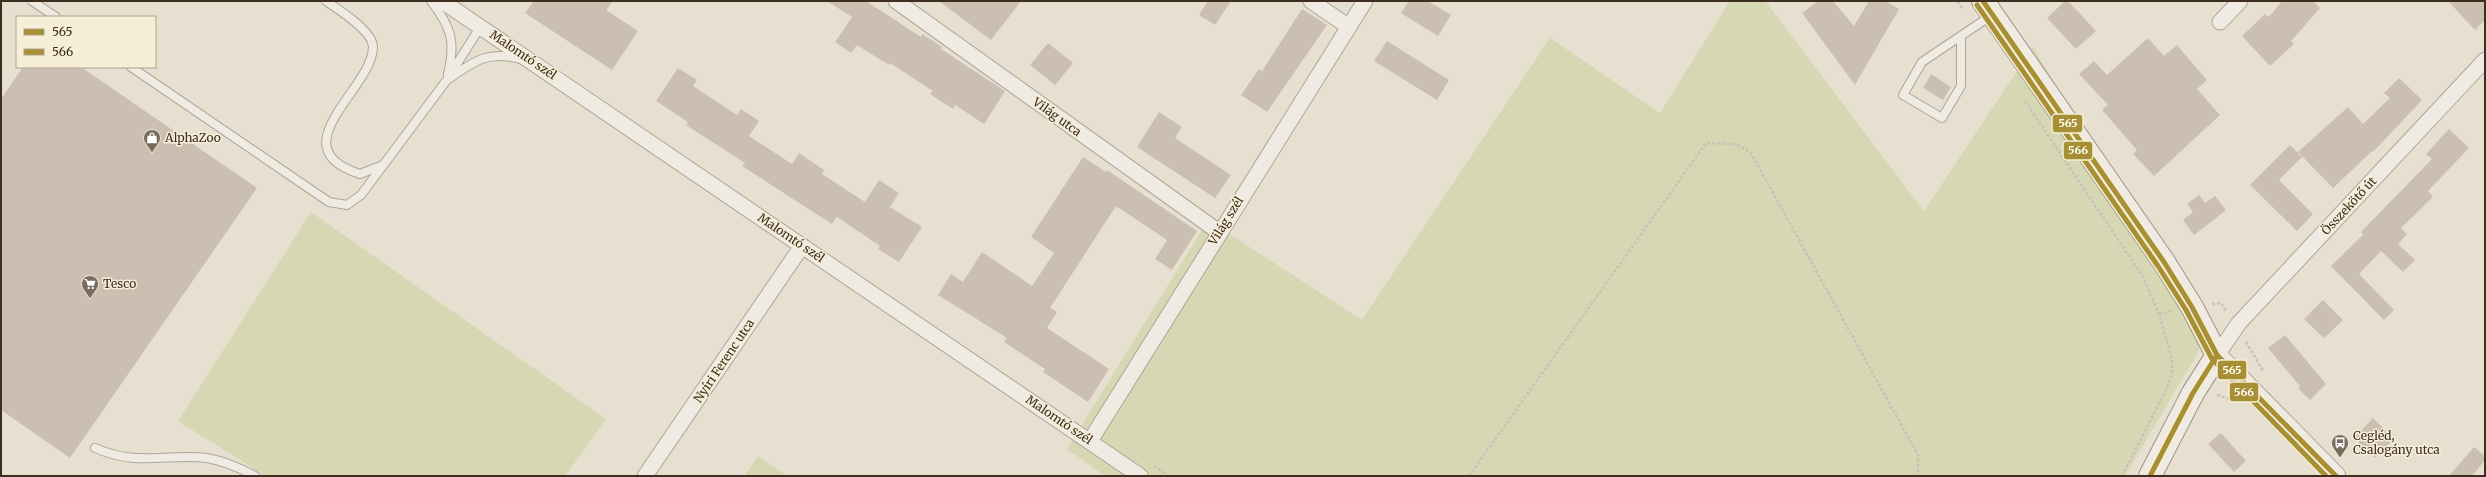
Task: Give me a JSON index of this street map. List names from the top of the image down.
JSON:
{
  "streets": {
    "street": [
      "Malomtó szél",
      "Világ utca",
      "Összekötő út",
      "Világ szél",
      "Nyíri Ferenc utca"
    ]
  },
  "crossings": [
    ["Malomtó szél", "Világ szél"],
    ["Malomtó szél", "Nyíri Ferenc utca"],
    ["Világ utca", "Világ szél"]
  ],
  "places": {
    "shop": ["AlphaZoo"],
    "supermarket": ["Tesco"],
    "bus stop": ["Cegléd, Csalogány utca"]
  },
  "lines": ["transit line 565", "transit line 566"],
  "legend": ["565", "566"]
}
